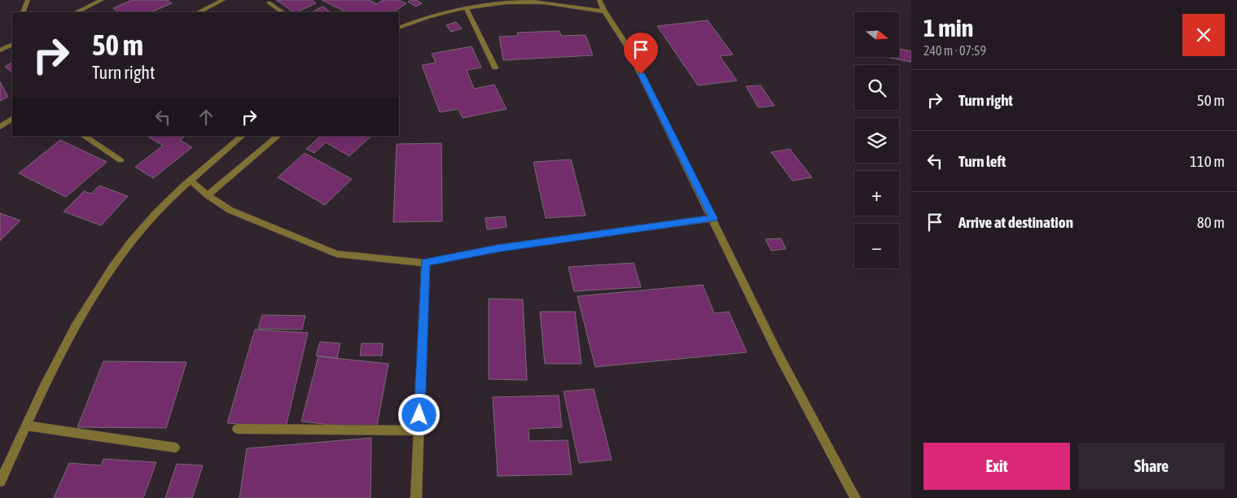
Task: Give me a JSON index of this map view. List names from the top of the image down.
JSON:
{
  "north": "right",
  "page": {
    "heading": ["1 min", "240 m · 07:59"],
    "map_buttons": ["+", "−"],
    "turn": ["50 m", "Turn right"],
    "list": [
      {
        "name": "Turn right",
        "value": "50 m"
      },
      {
        "name": "Turn left",
        "value": "110 m"
      },
      {
        "name": "Arrive at destination",
        "value": "80 m"
      }
    ],
    "buttons": ["Exit", "Share"]
  }
}
